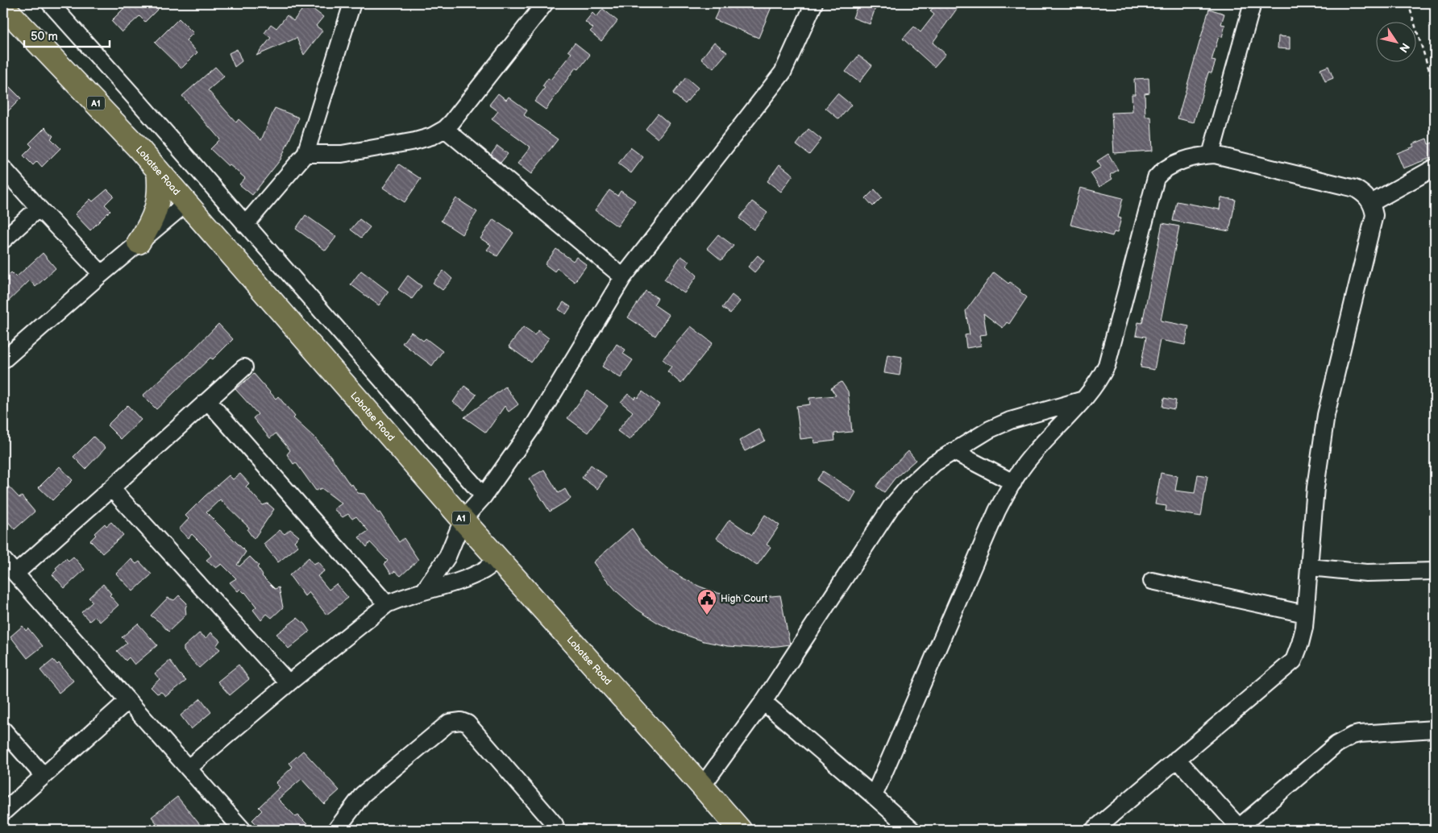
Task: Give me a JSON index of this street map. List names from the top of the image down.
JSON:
{
  "streets": {
    "highway": ["A1", "Lobatse Road"]
  },
  "places": {
    "public building": ["High Court"]
  },
  "scale_bar": "50 m",
  "north": "bottom right"
}
